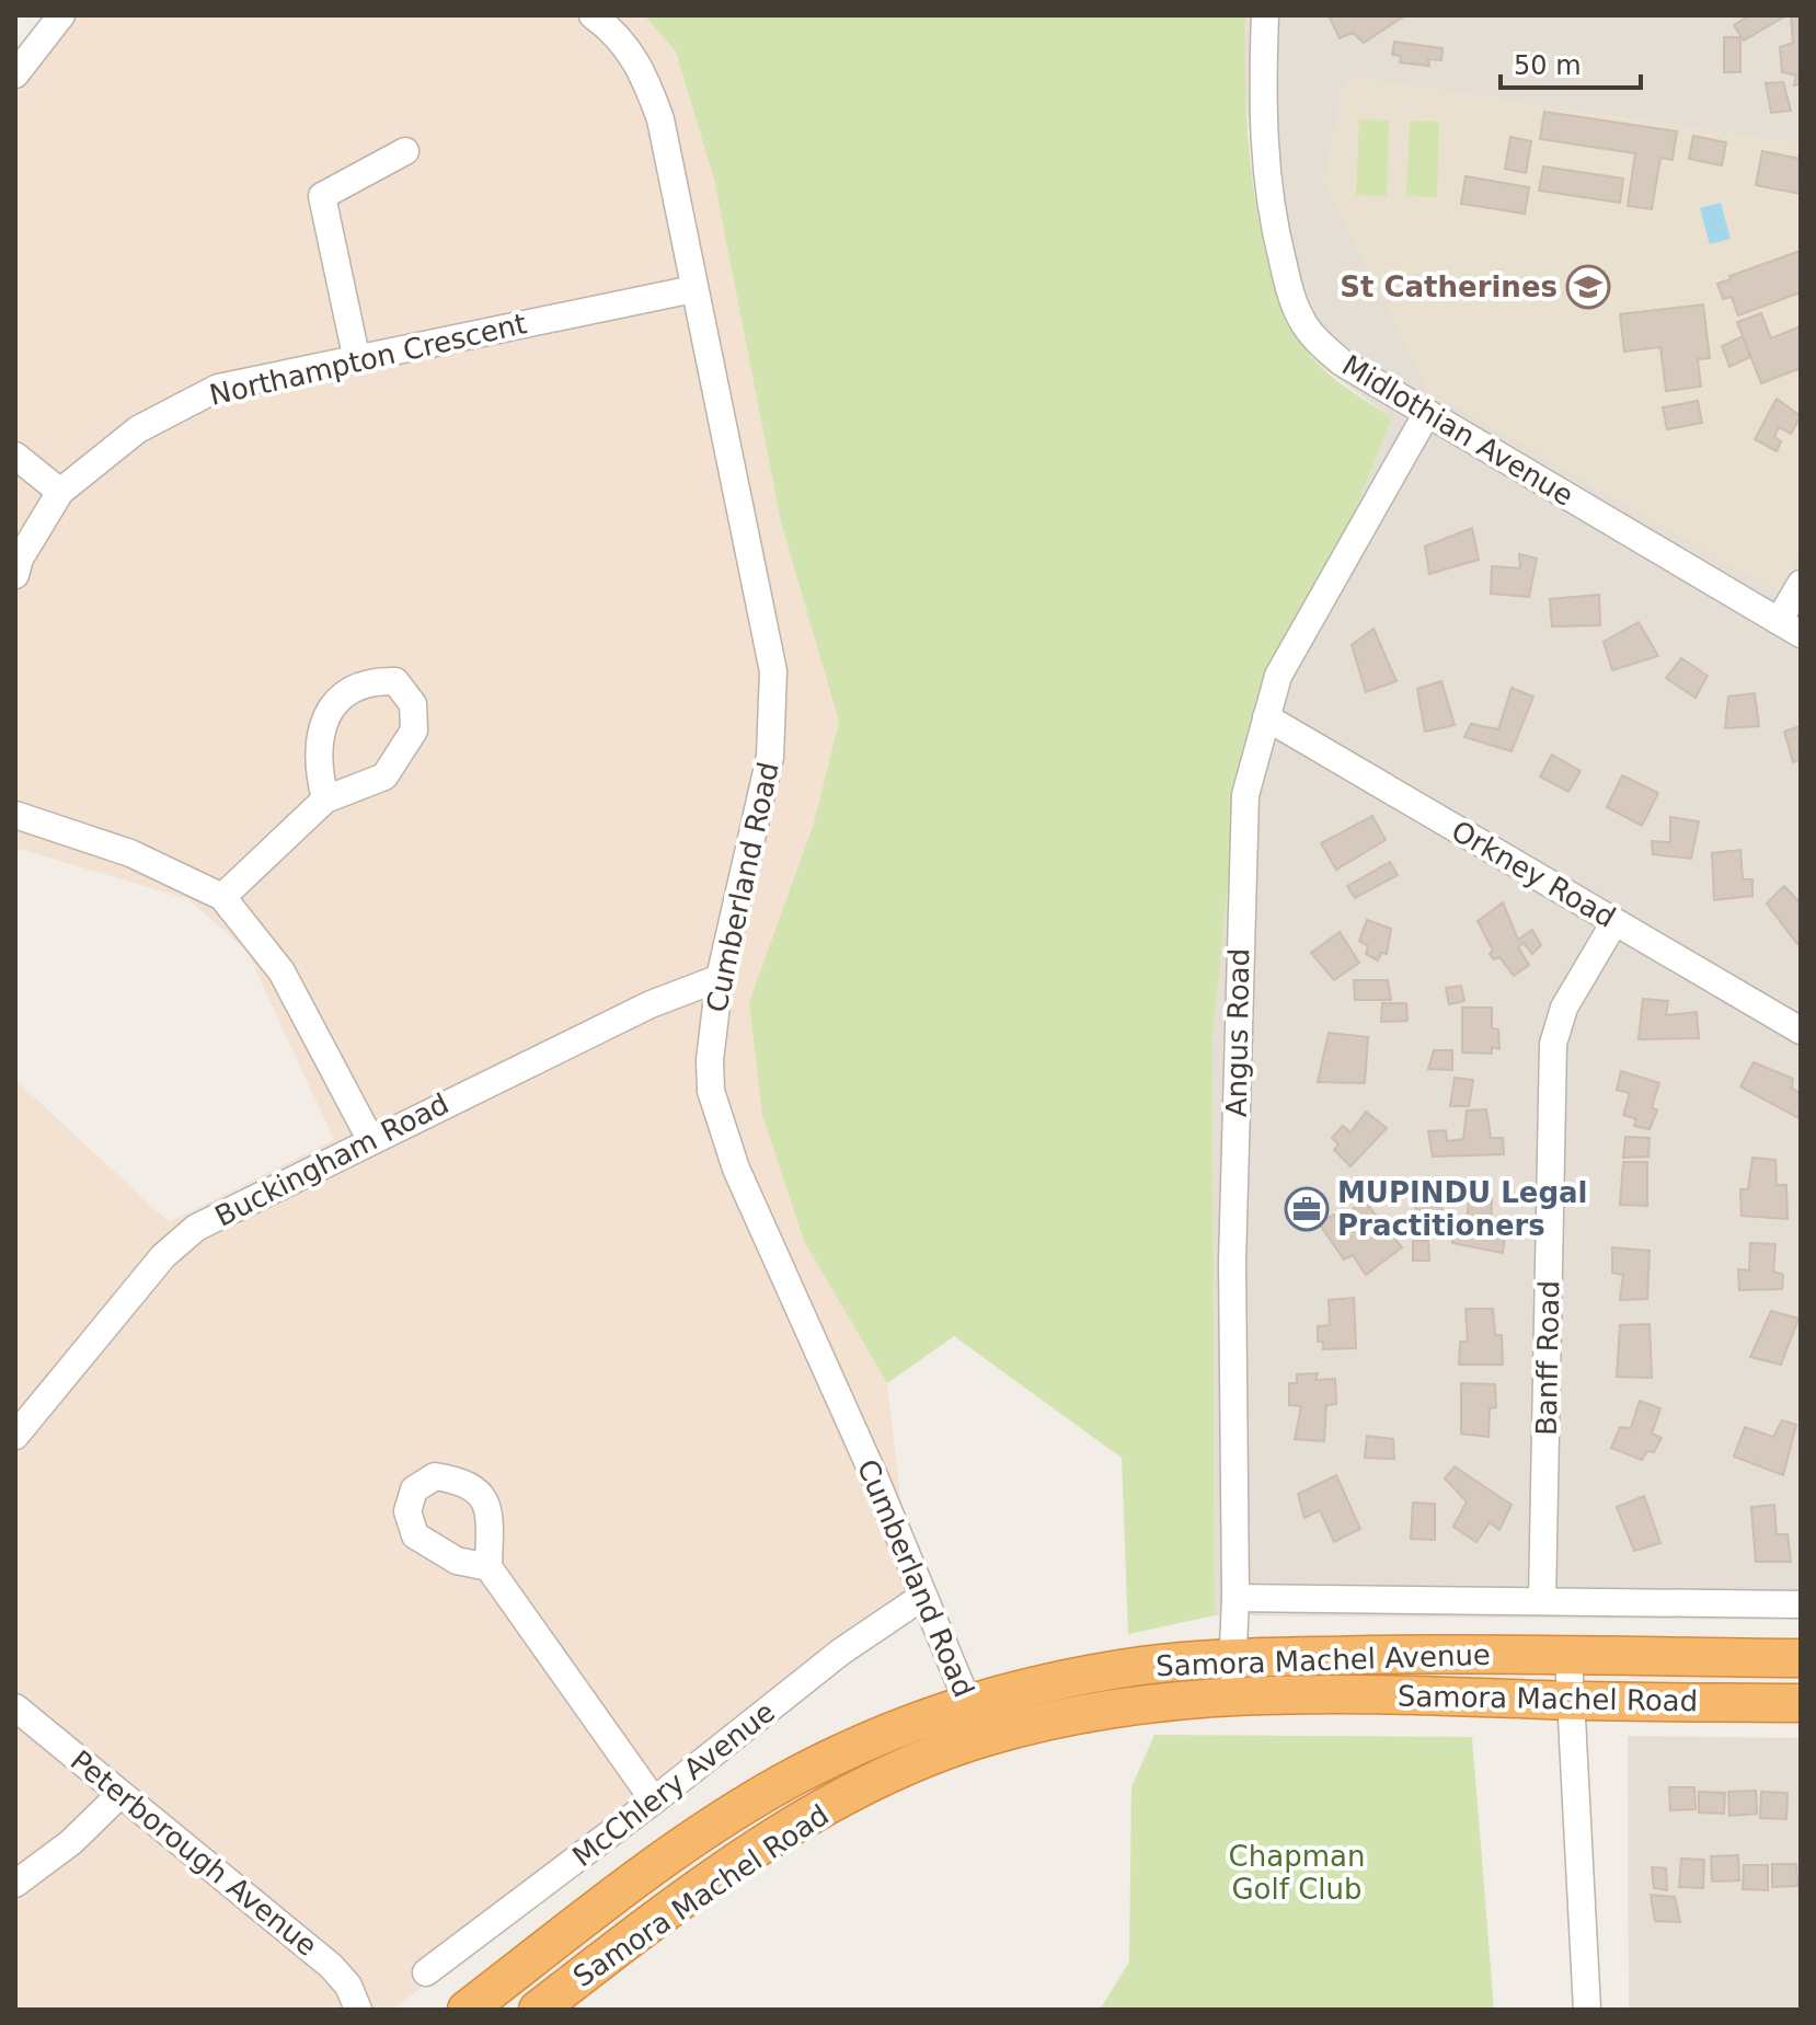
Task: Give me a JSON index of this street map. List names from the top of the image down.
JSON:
{
  "streets": {
    "highway": ["Samora Machel Avenue", "Samora Machel Road"],
    "street": [
      "Northampton Crescent",
      "Midlothian Avenue",
      "Orkney Road",
      "Cumberland Road",
      "Angus Road",
      "Buckingham Road",
      "Banff Road",
      "McChlery Avenue",
      "Peterborough Avenue"
    ]
  },
  "crossings": [
    ["Northampton Crescent", "Cumberland Road"],
    ["Midlothian Avenue", "Angus Road"],
    ["Orkney Road", "Angus Road"],
    ["Orkney Road", "Banff Road"],
    ["Cumberland Road", "Buckingham Road"],
    ["Cumberland Road", "Samora Machel Avenue"],
    ["Cumberland Road", "Samora Machel Road"],
    ["Cumberland Road", "McChlery Avenue"],
    ["Angus Road", "Samora Machel Avenue"],
    ["Angus Road", "Samora Machel Road"],
    ["Banff Road", "Samora Machel Avenue"]
  ],
  "parks": ["Chapman Golf Club"],
  "places": {
    "school or university": ["St Catherines"],
    "office": ["MUPINDU Legal Practitioners"]
  },
  "scale_bar": "50 m"
}
